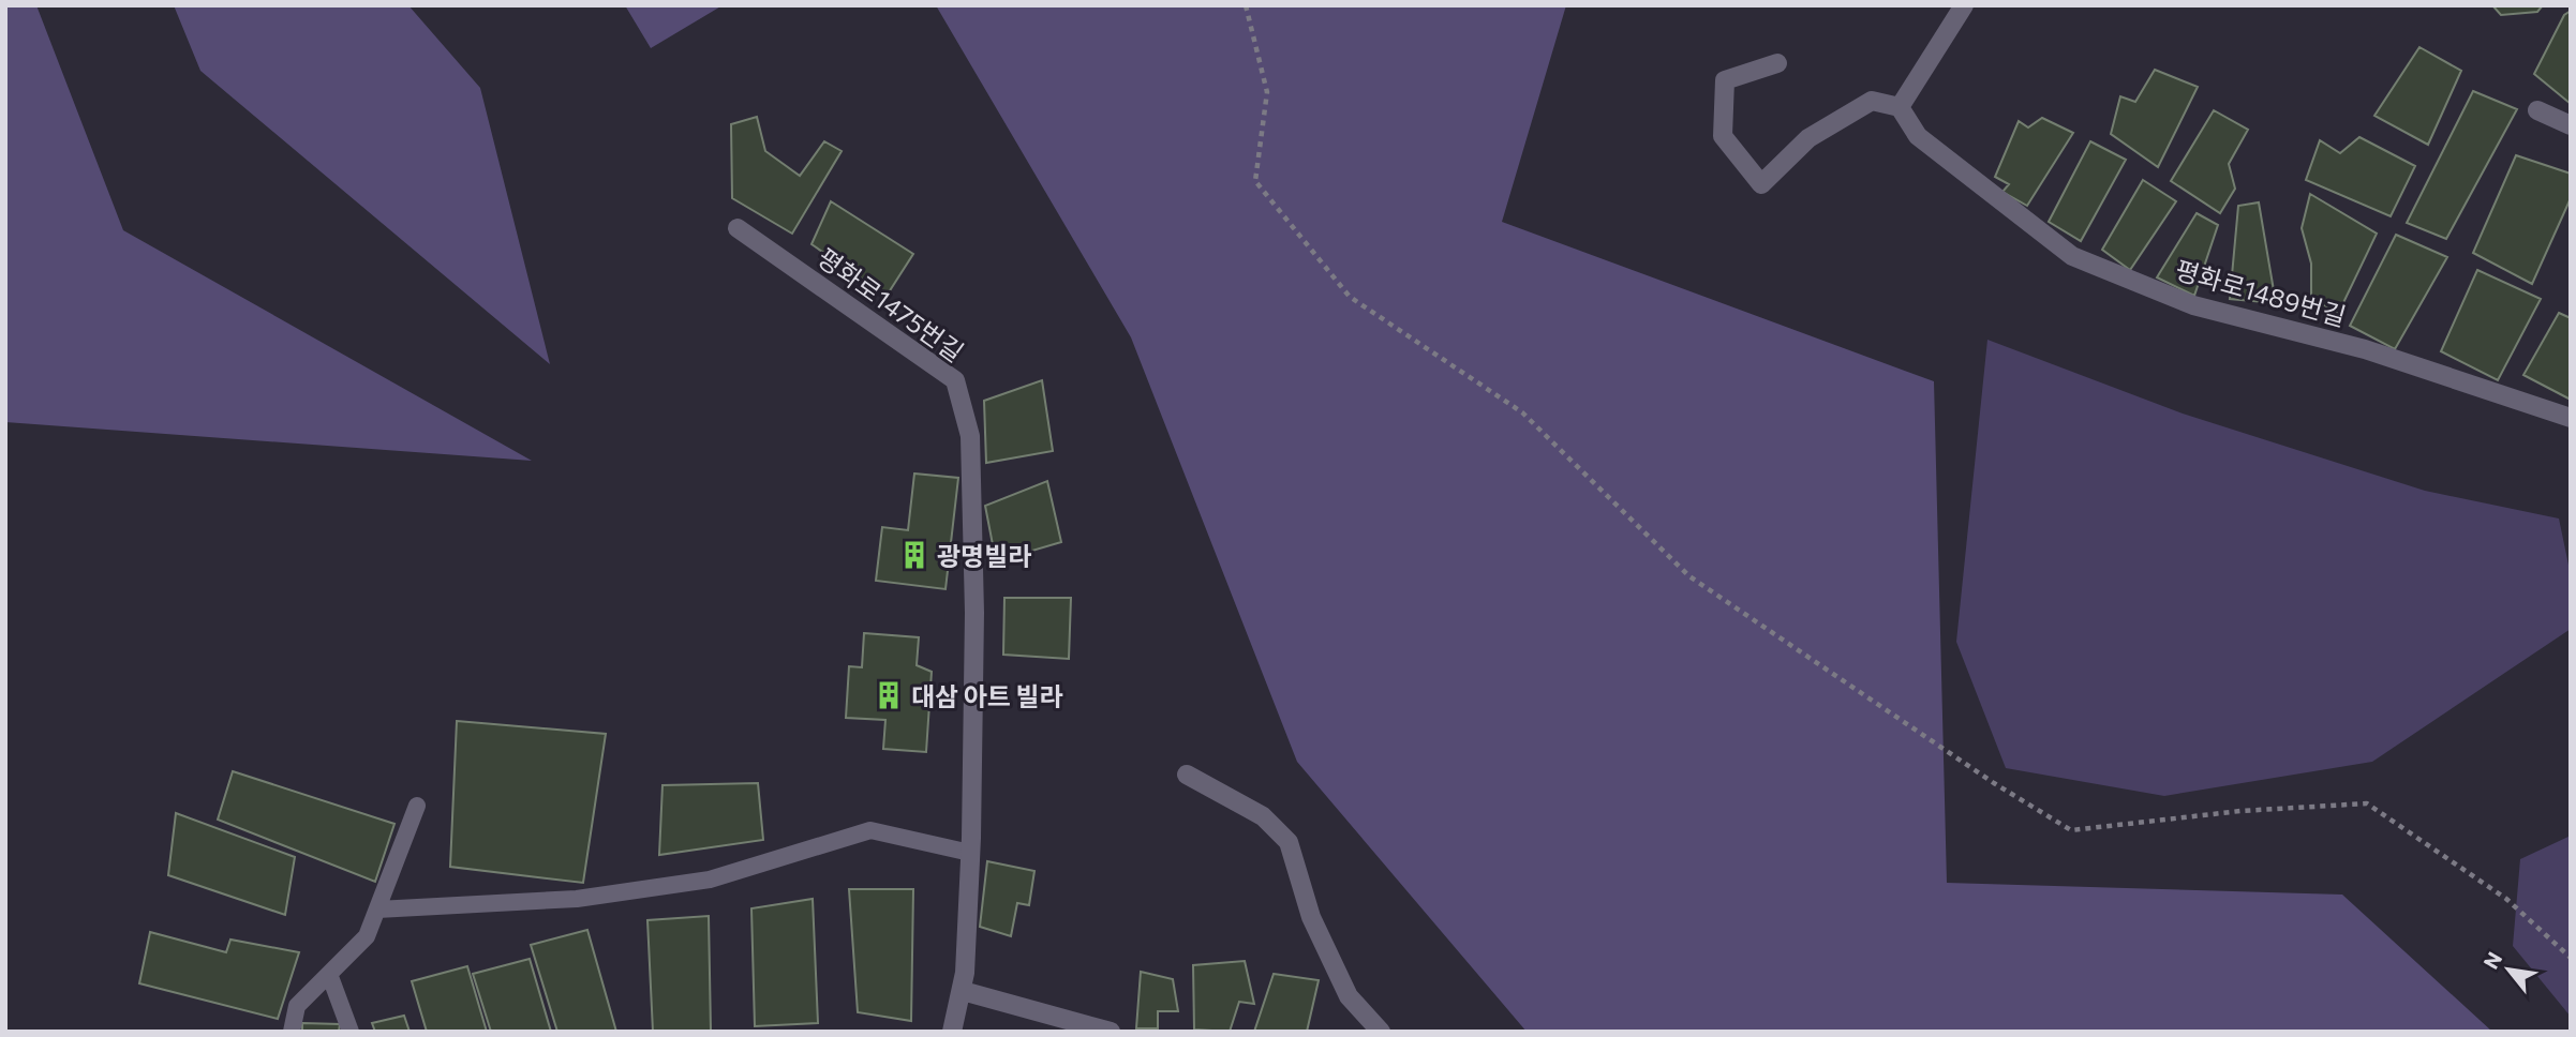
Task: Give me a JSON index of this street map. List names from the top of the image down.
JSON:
{
  "streets": {
    "street": ["평화로1489번길", "평화로1475번길"]
  },
  "places": {
    "building": ["광명빌라", "대삼 아트 빌라"]
  },
  "north": "top left"
}
